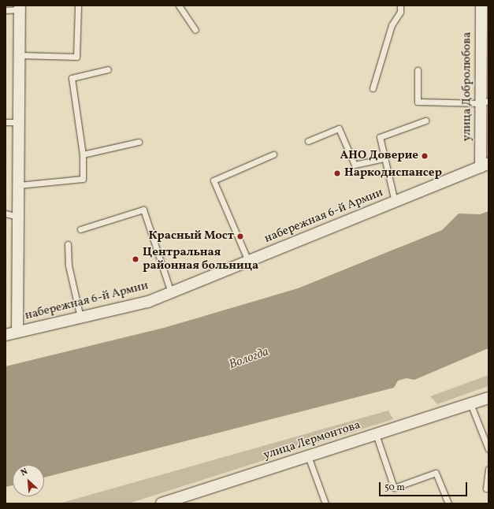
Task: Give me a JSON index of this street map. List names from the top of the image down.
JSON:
{
  "streets": {
    "street": ["улица Добролюбова", "набережная 6-й Армии", "улица Лермонтова"]
  },
  "crossings": [
    ["улица Добролюбова", "набережная 6-й Армии"]
  ],
  "water": ["Вологда"],
  "places": [
    "АНО Доверие",
    "Наркодиспансер",
    "Красный Мост",
    "Центральная районная больница"
  ],
  "scale_bar": "50 m",
  "north": "top left"
}
